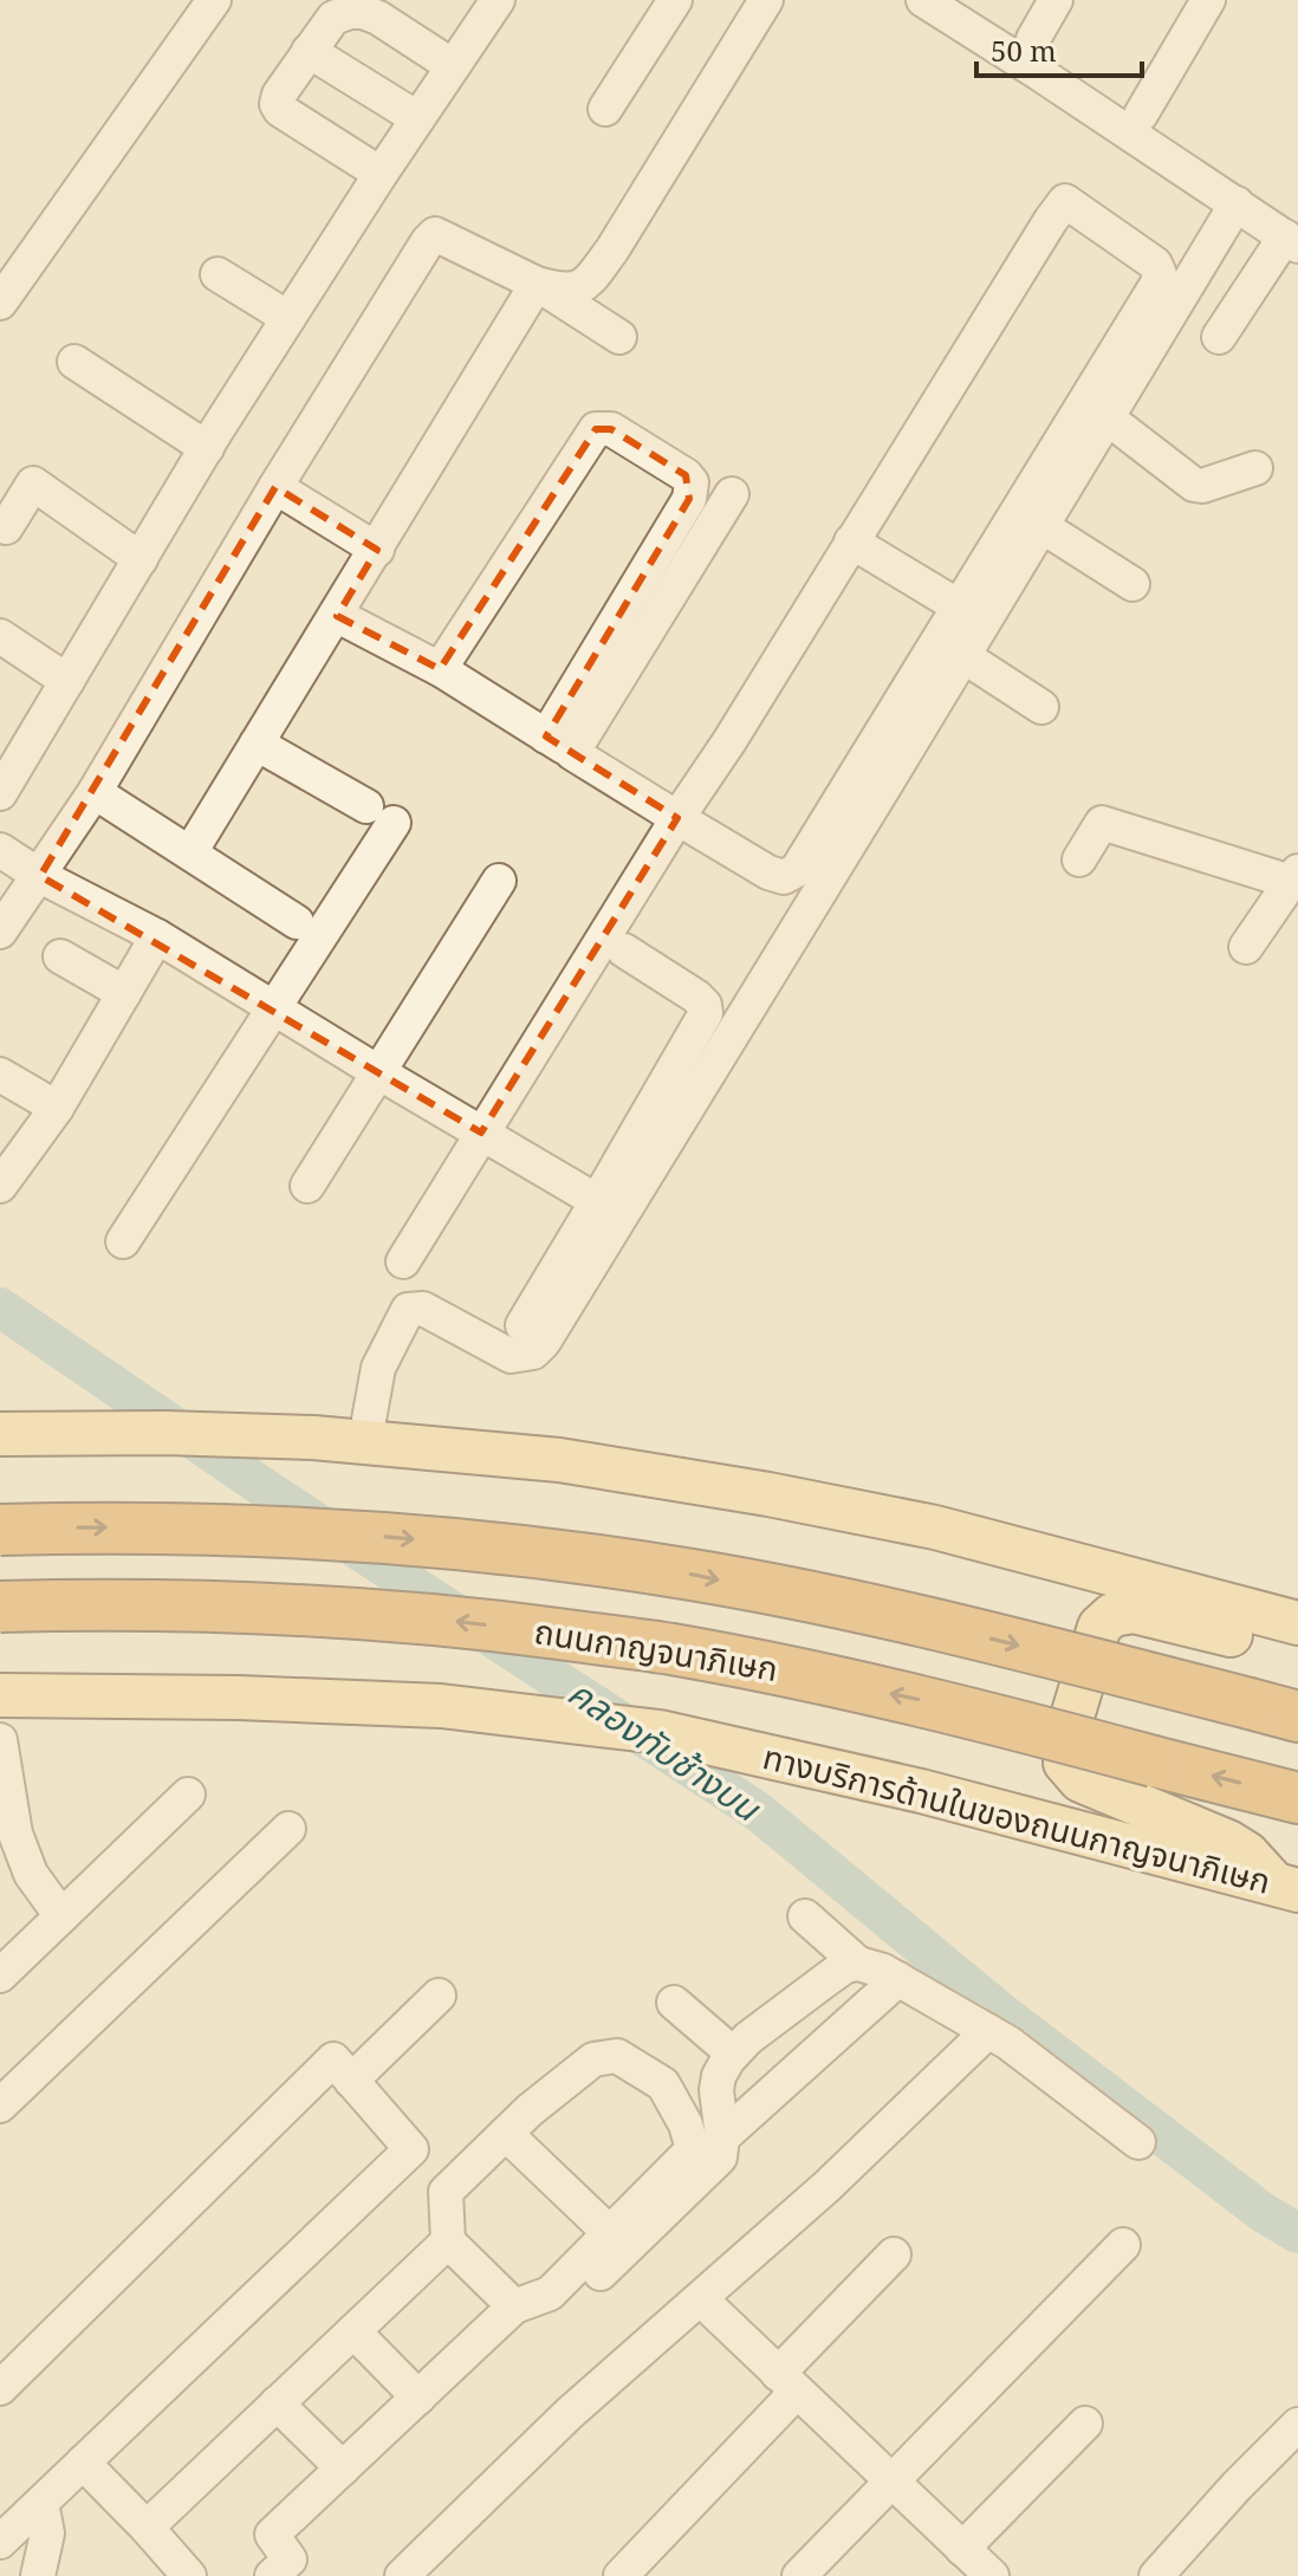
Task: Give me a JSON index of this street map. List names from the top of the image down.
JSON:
{
  "streets": {
    "highway": ["ถนนกาญจนาภิเษก"],
    "main road": ["ทางบริการด้านในของถนนกาญจนาภิเษก"]
  },
  "water": ["คลองทับช้างบน"],
  "scale_bar": "50 m"
}
